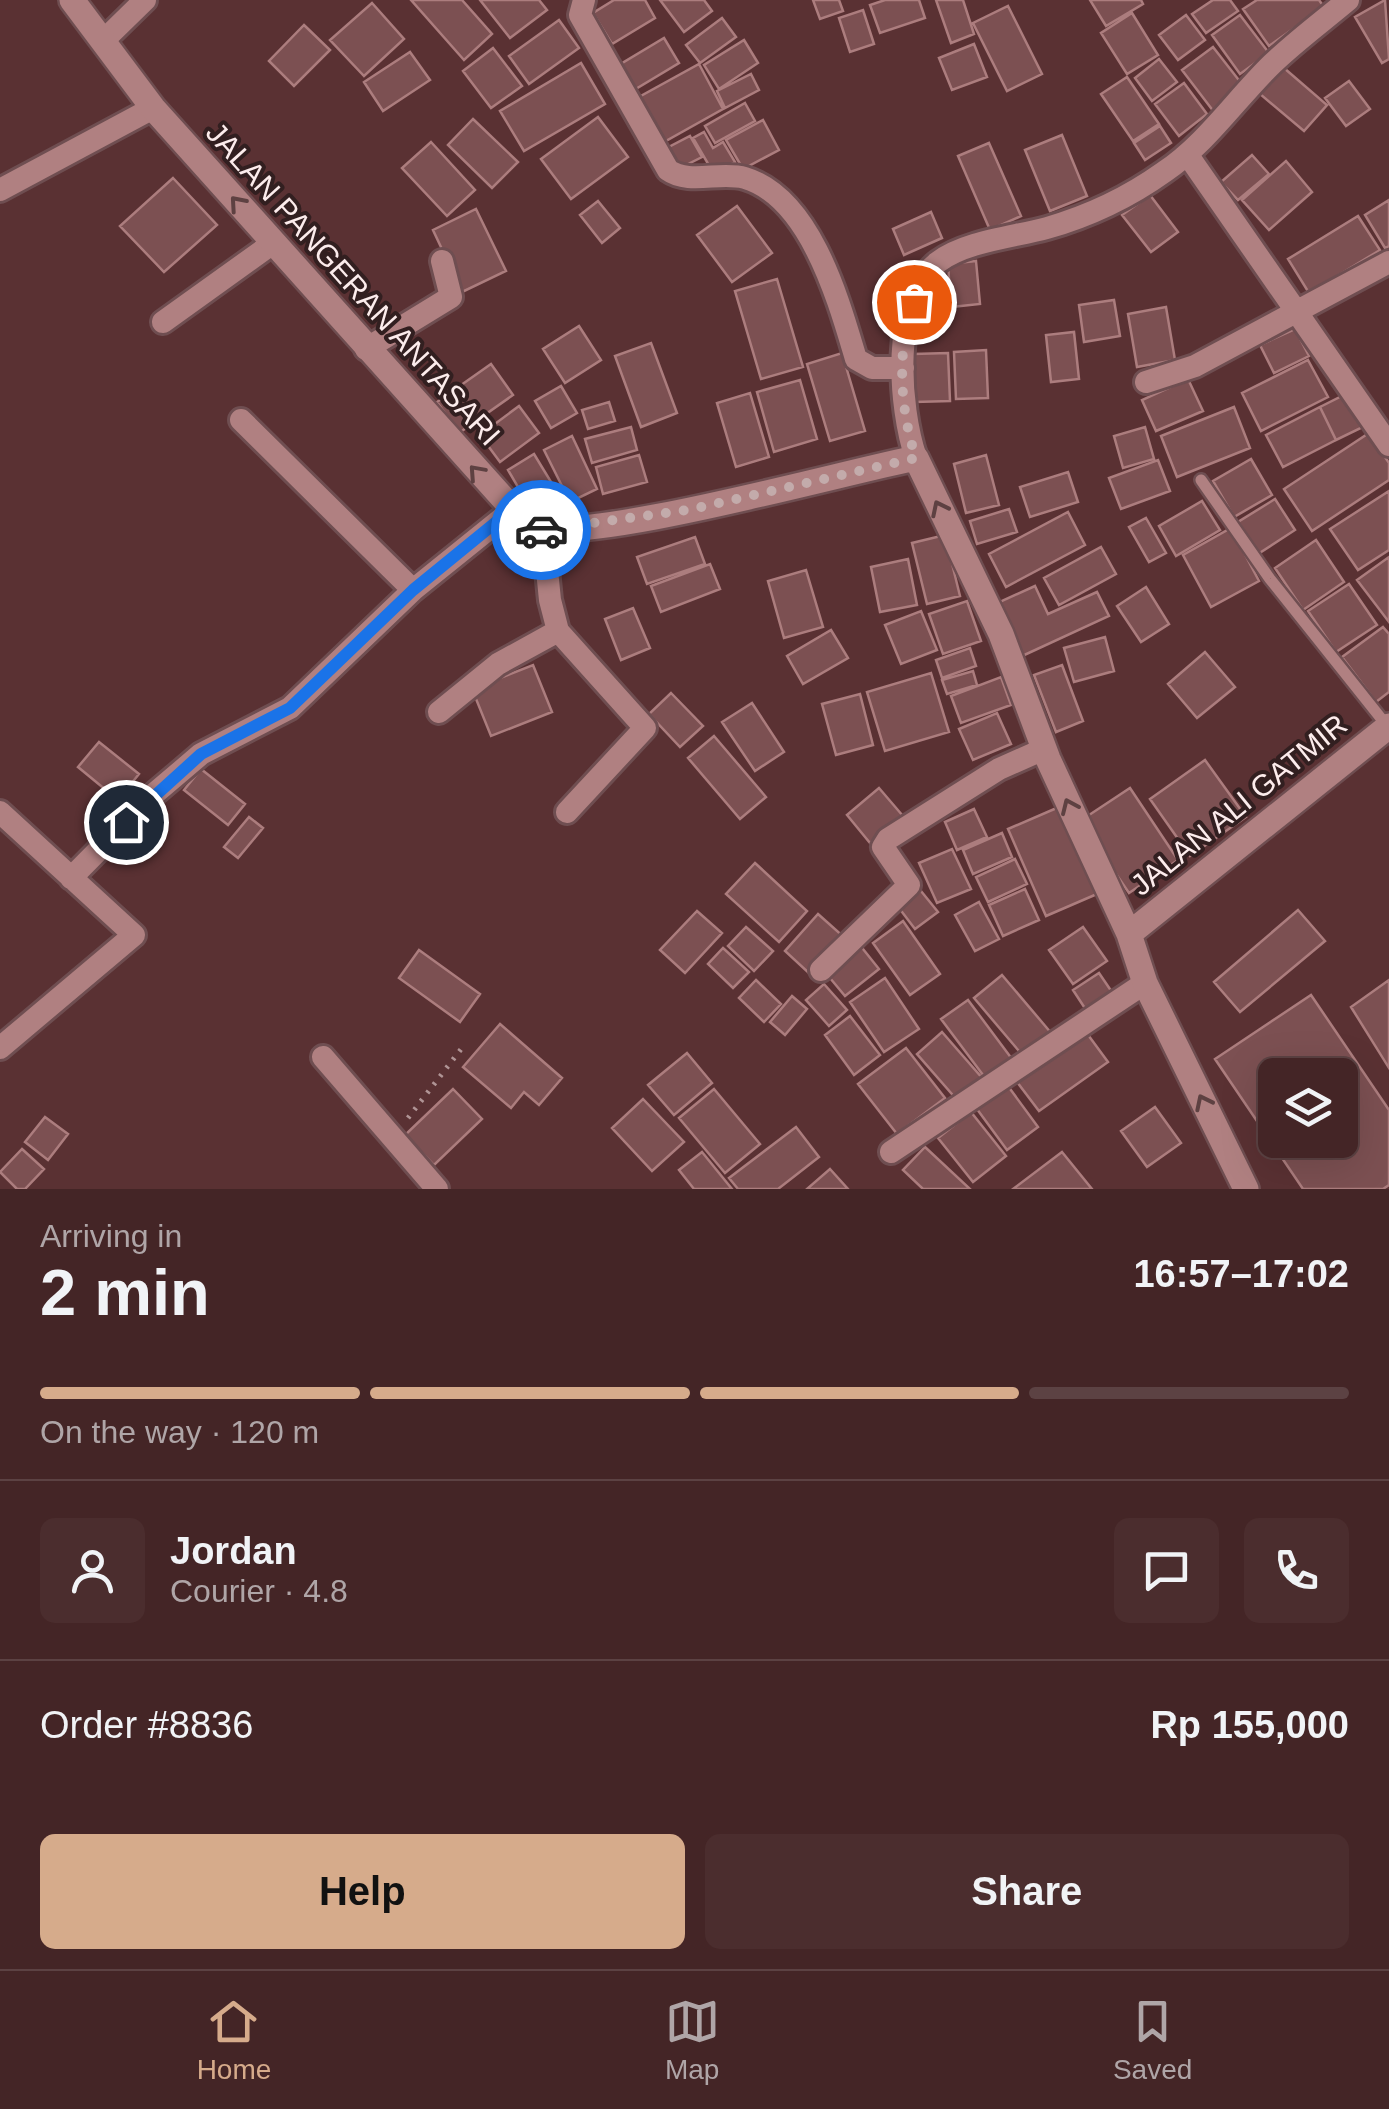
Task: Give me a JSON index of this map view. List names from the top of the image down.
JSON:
{
  "streets": {
    "street": ["JALAN PANGERAN ANTASARI", "JALAN ALI GATMIR"]
  },
  "page": {
    "heading": ["2 min", "Arriving in", "16:57–17:02"],
    "panel": [
      "Jordan",
      "Courier · 4.8",
      "Order #8836",
      "Rp 155,000"
    ],
    "bar": "On the way · 120 m",
    "buttons": ["Help", "Share"],
    "tabs": ["Home", "Map", "Saved"]
  }
}
